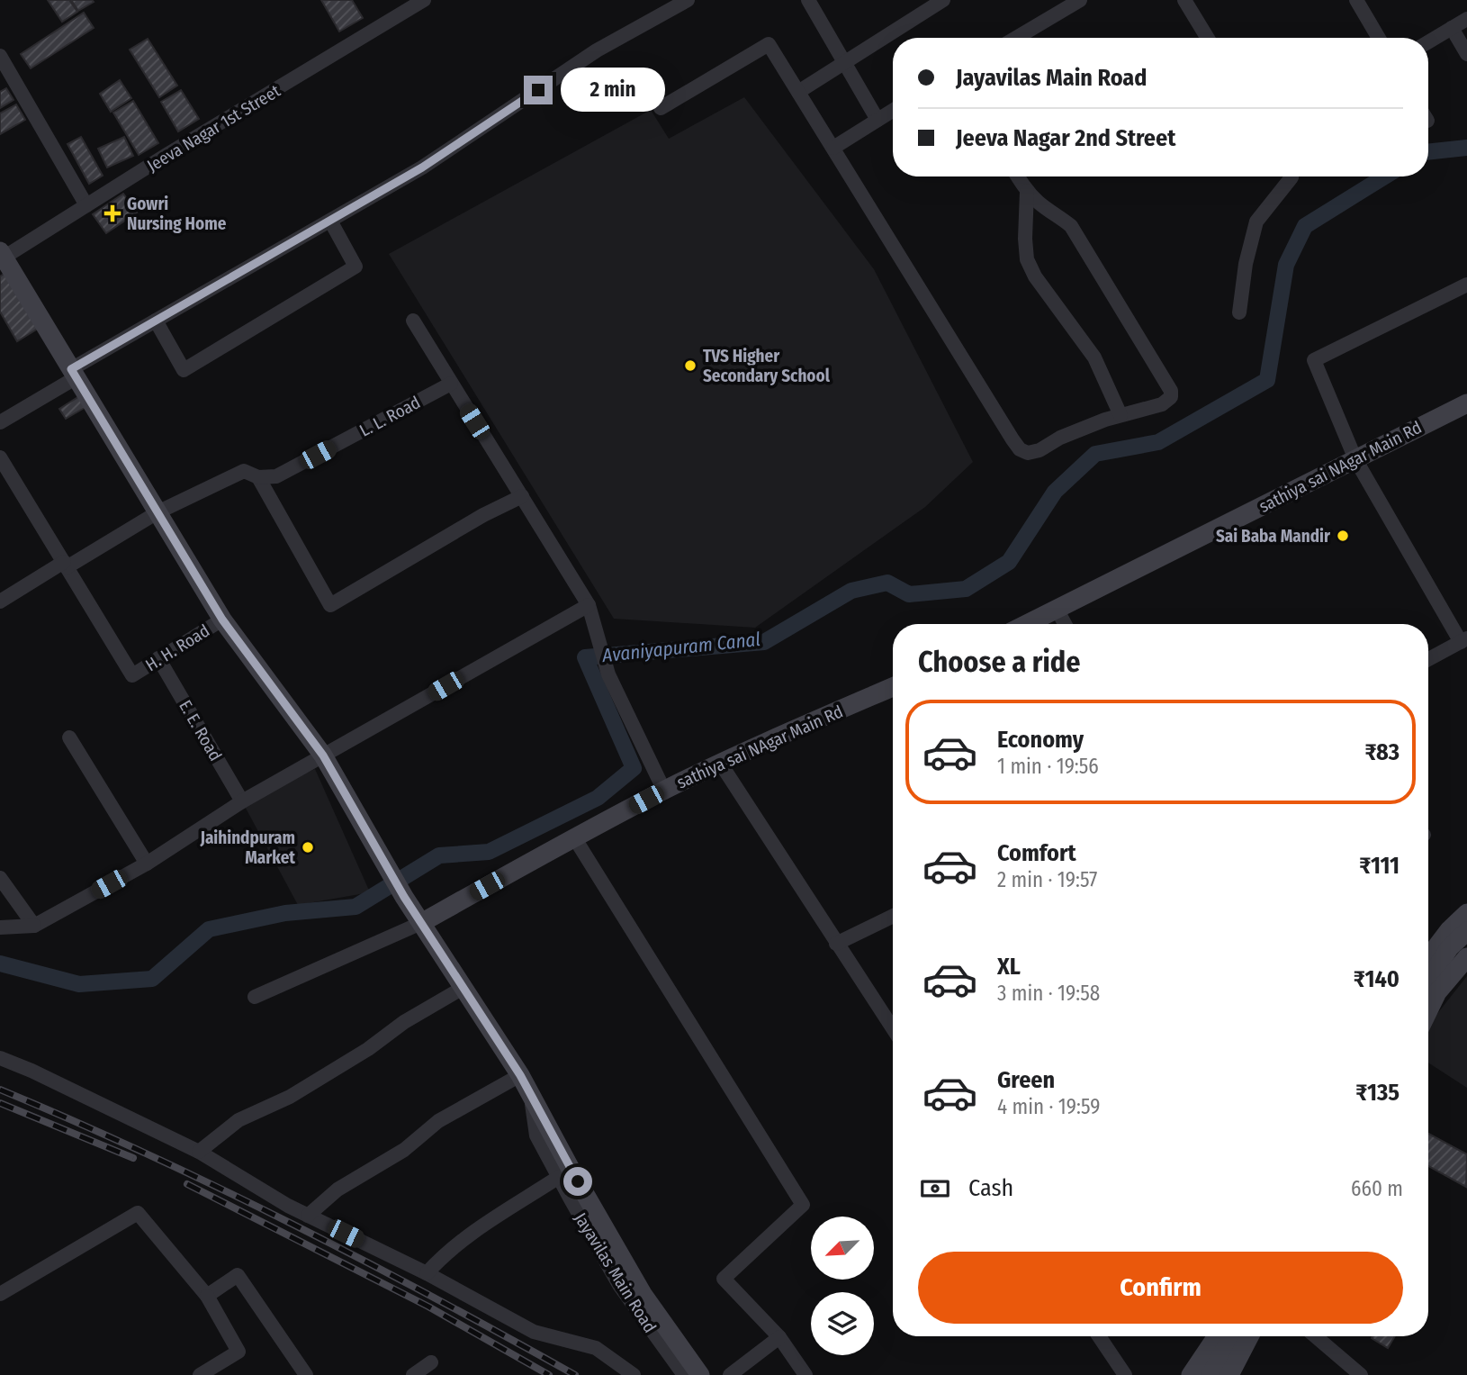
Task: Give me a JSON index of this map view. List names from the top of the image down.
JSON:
{
  "streets": {
    "street": [
      "Jeeva Nagar 1st Street",
      "L. L. Road",
      "sathiya sai NAgar Main Rd",
      "H. H. Road",
      "E. E. Road",
      "Jayavilas Main Road"
    ]
  },
  "crossings": [
    ["Jeeva Nagar 1st Street", "Jayavilas Main Road"],
    ["L. L. Road", "H. H. Road"],
    ["L. L. Road", "Jayavilas Main Road"],
    ["sathiya sai NAgar Main Rd", "Jayavilas Main Road"],
    ["H. H. Road", "E. E. Road"],
    ["H. H. Road", "Jayavilas Main Road"]
  ],
  "water": ["Avaniyapuram Canal"],
  "places": {
    "health": ["Gowri Nursing Home"],
    "other": ["TVS Higher Secondary School", "Sai Baba Mandir", "Jaihindpuram Market"]
  },
  "north": "bottom left",
  "page": {
    "banner": ["Jayavilas Main Road", "Jeeva Nagar 2nd Street"],
    "bubble": "2 min",
    "heading": "Choose a ride",
    "list": [
      {
        "name": "Economy",
        "note": "1 min · 19:56",
        "value": "₹83"
      },
      {
        "name": "Comfort",
        "note": "2 min · 19:57",
        "value": "₹111"
      },
      {
        "name": "XL",
        "note": "3 min · 19:58",
        "value": "₹140"
      },
      {
        "name": "Green",
        "note": "4 min · 19:59",
        "value": "₹135"
      }
    ],
    "pay": ["Cash", "660 m"],
    "buttons": "Confirm"
  }
}
